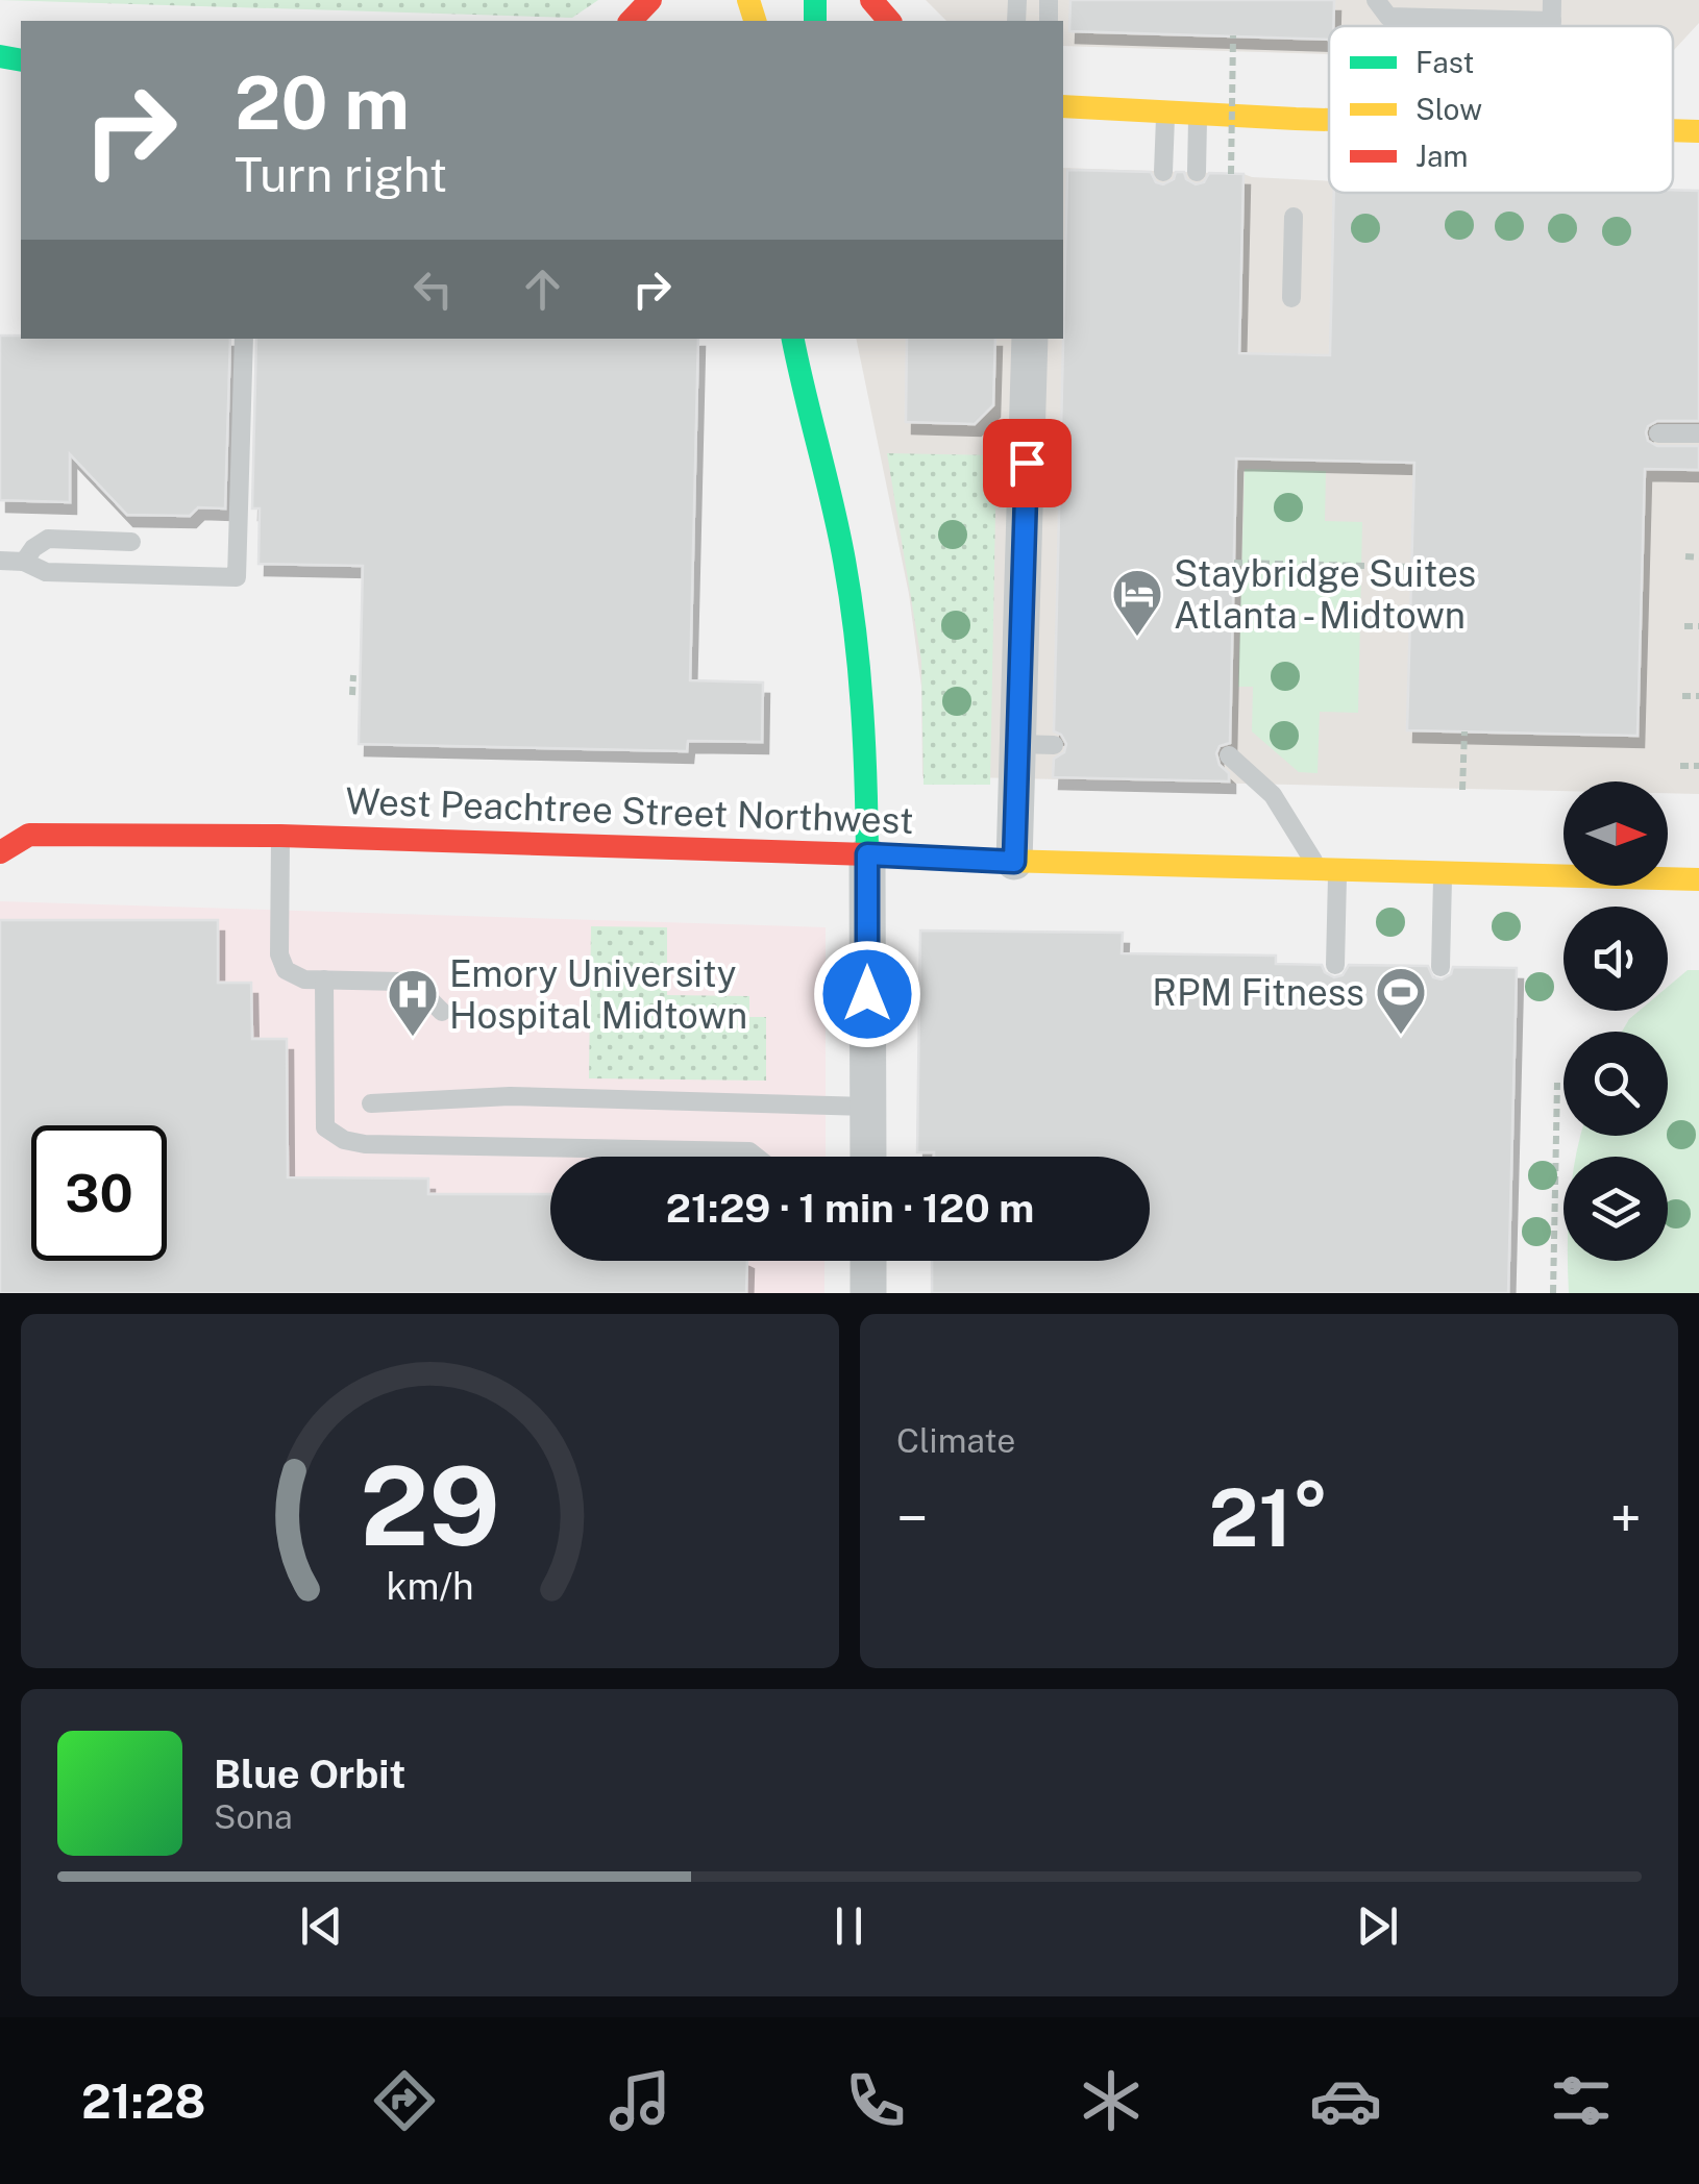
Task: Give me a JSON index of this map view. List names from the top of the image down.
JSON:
{
  "streets": {
    "main road": ["West Peachtree Street Northwest"]
  },
  "places": {
    "hotel": ["Staybridge Suites Atlanta - Midtown"],
    "sports": ["RPM Fitness"],
    "hospital": ["Emory University Hospital Midtown"]
  },
  "legend": ["Fast", "Slow", "Jam"],
  "north": "right",
  "page": {
    "turn": ["20 m", "Turn right"],
    "limit": "30",
    "trip": "21:29 · 1 min · 120 m",
    "tile": "Climate",
    "heat": ["−", "21°", "+"],
    "song": ["Blue Orbit", "Sona"],
    "tabs": "21:28",
    "gauge": ["29", "km/h"]
  }
}
